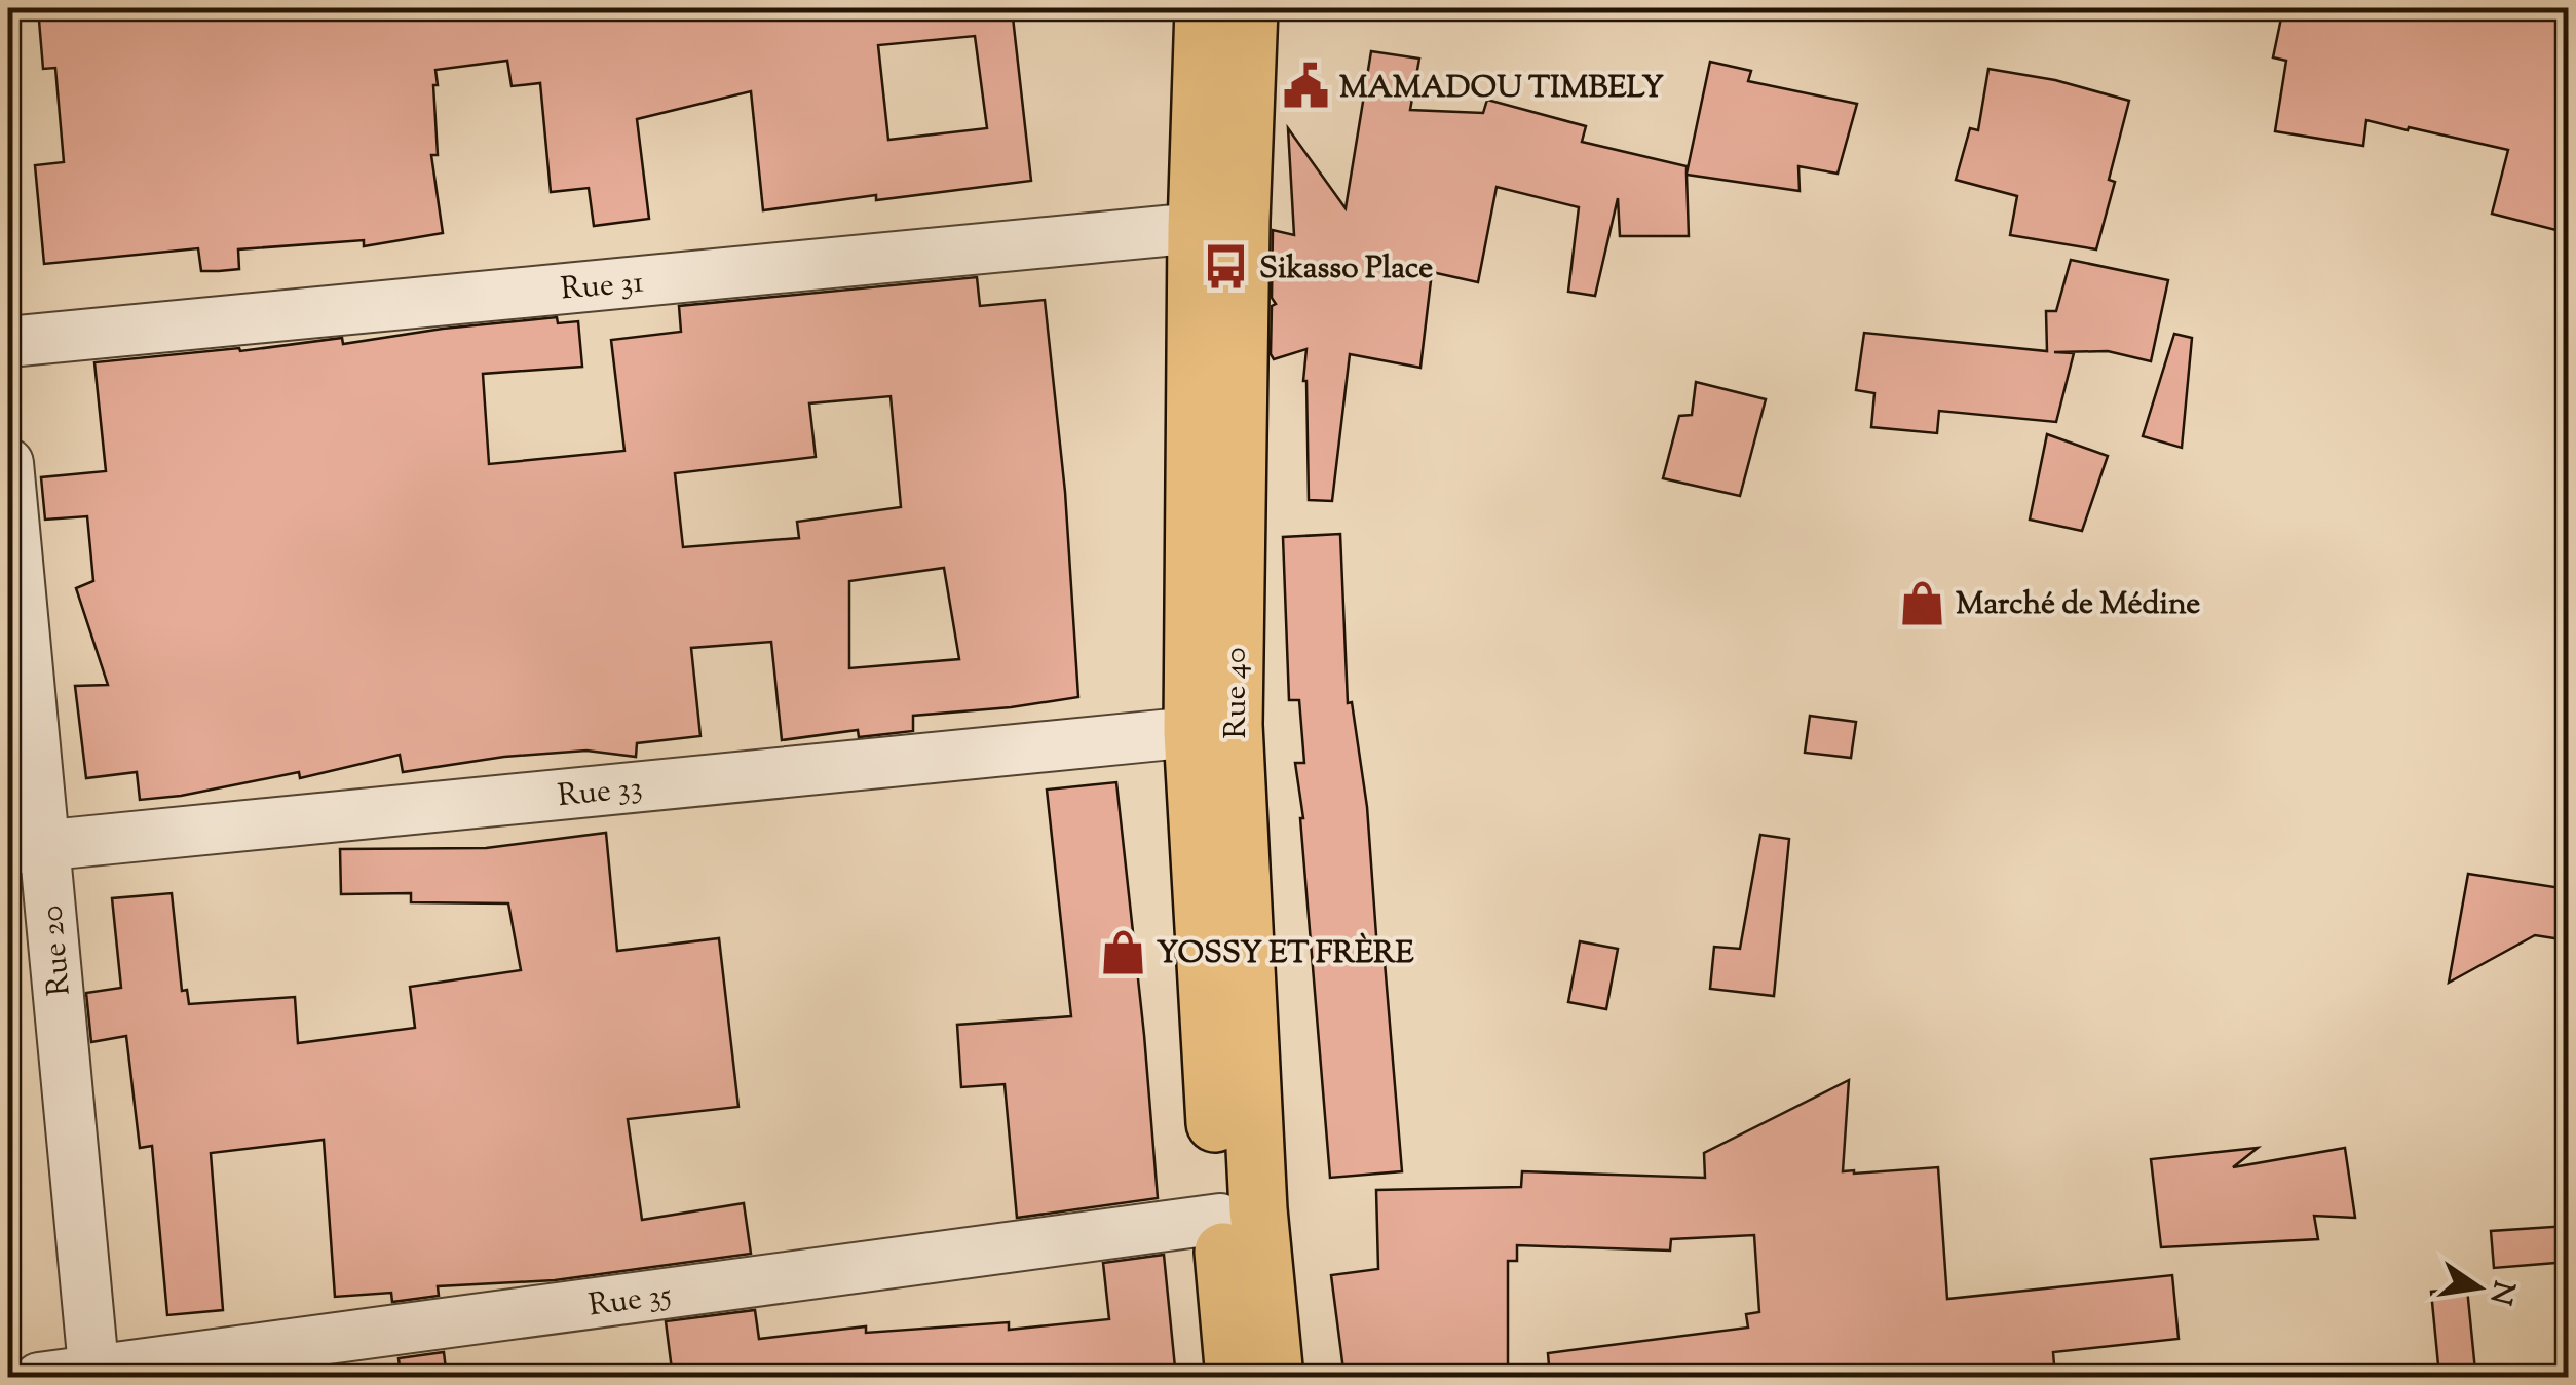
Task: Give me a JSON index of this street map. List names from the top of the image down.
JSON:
{
  "streets": {
    "main road": ["Rue 40"],
    "street": [
      "Rue 31",
      "Rue 33",
      "Rue 20",
      "Rue 35"
    ]
  },
  "crossings": [
    ["Rue 31", "Rue 40"],
    ["Rue 40", "Rue 33"],
    ["Rue 40", "Rue 35"],
    ["Rue 33", "Rue 20"],
    ["Rue 20", "Rue 35"]
  ],
  "places": {
    "public building": ["MAMADOU TIMBELY"],
    "bus stop": ["Sikasso Place"],
    "shop": ["Marché de Médine", "YOSSY ET FRÈRE"]
  },
  "north": "right"
}
